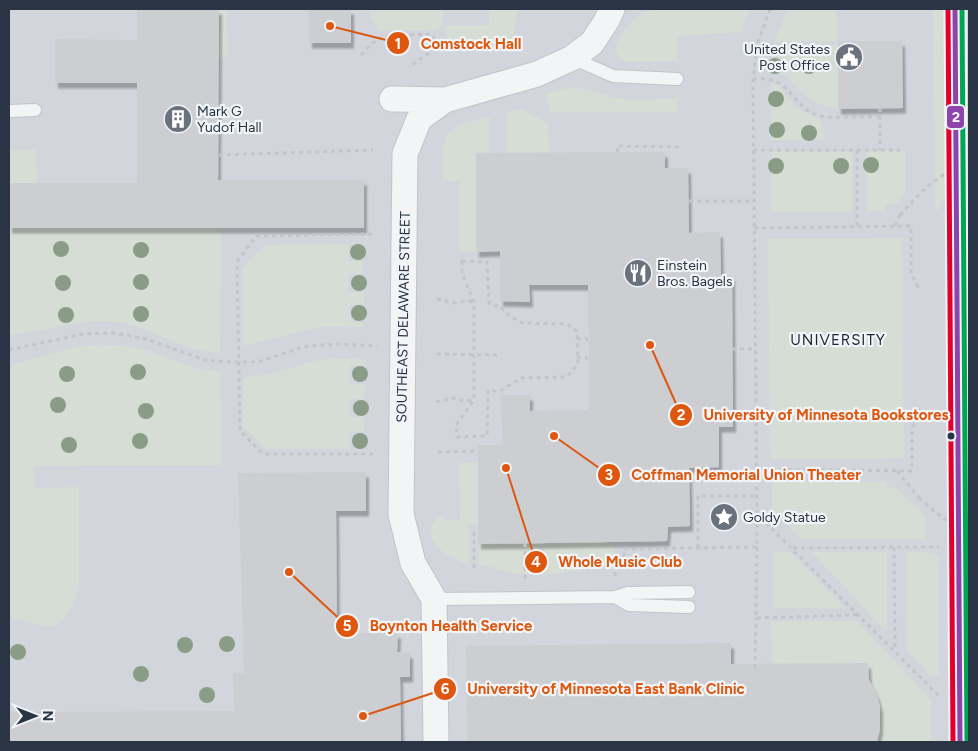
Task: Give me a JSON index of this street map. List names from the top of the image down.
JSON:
{
  "streets": {
    "street": ["SOUTHEAST DELAWARE STREET"]
  },
  "districts": ["UNIVERSITY"],
  "places": {
    "other": [
      "Comstock Hall",
      "University of Minnesota Bookstores",
      "Coffman Memorial Union Theater",
      "Whole Music Club",
      "Boynton Health Service",
      "University of Minnesota East Bank Clinic"
    ],
    "public building": ["United States Post Office"],
    "building": ["Mark G Yudof Hall"],
    "restaurant": ["Einstein Bros. Bagels"],
    "place": ["Goldy Statue"]
  },
  "lines": ["transit line 2"],
  "north": "right"
}
